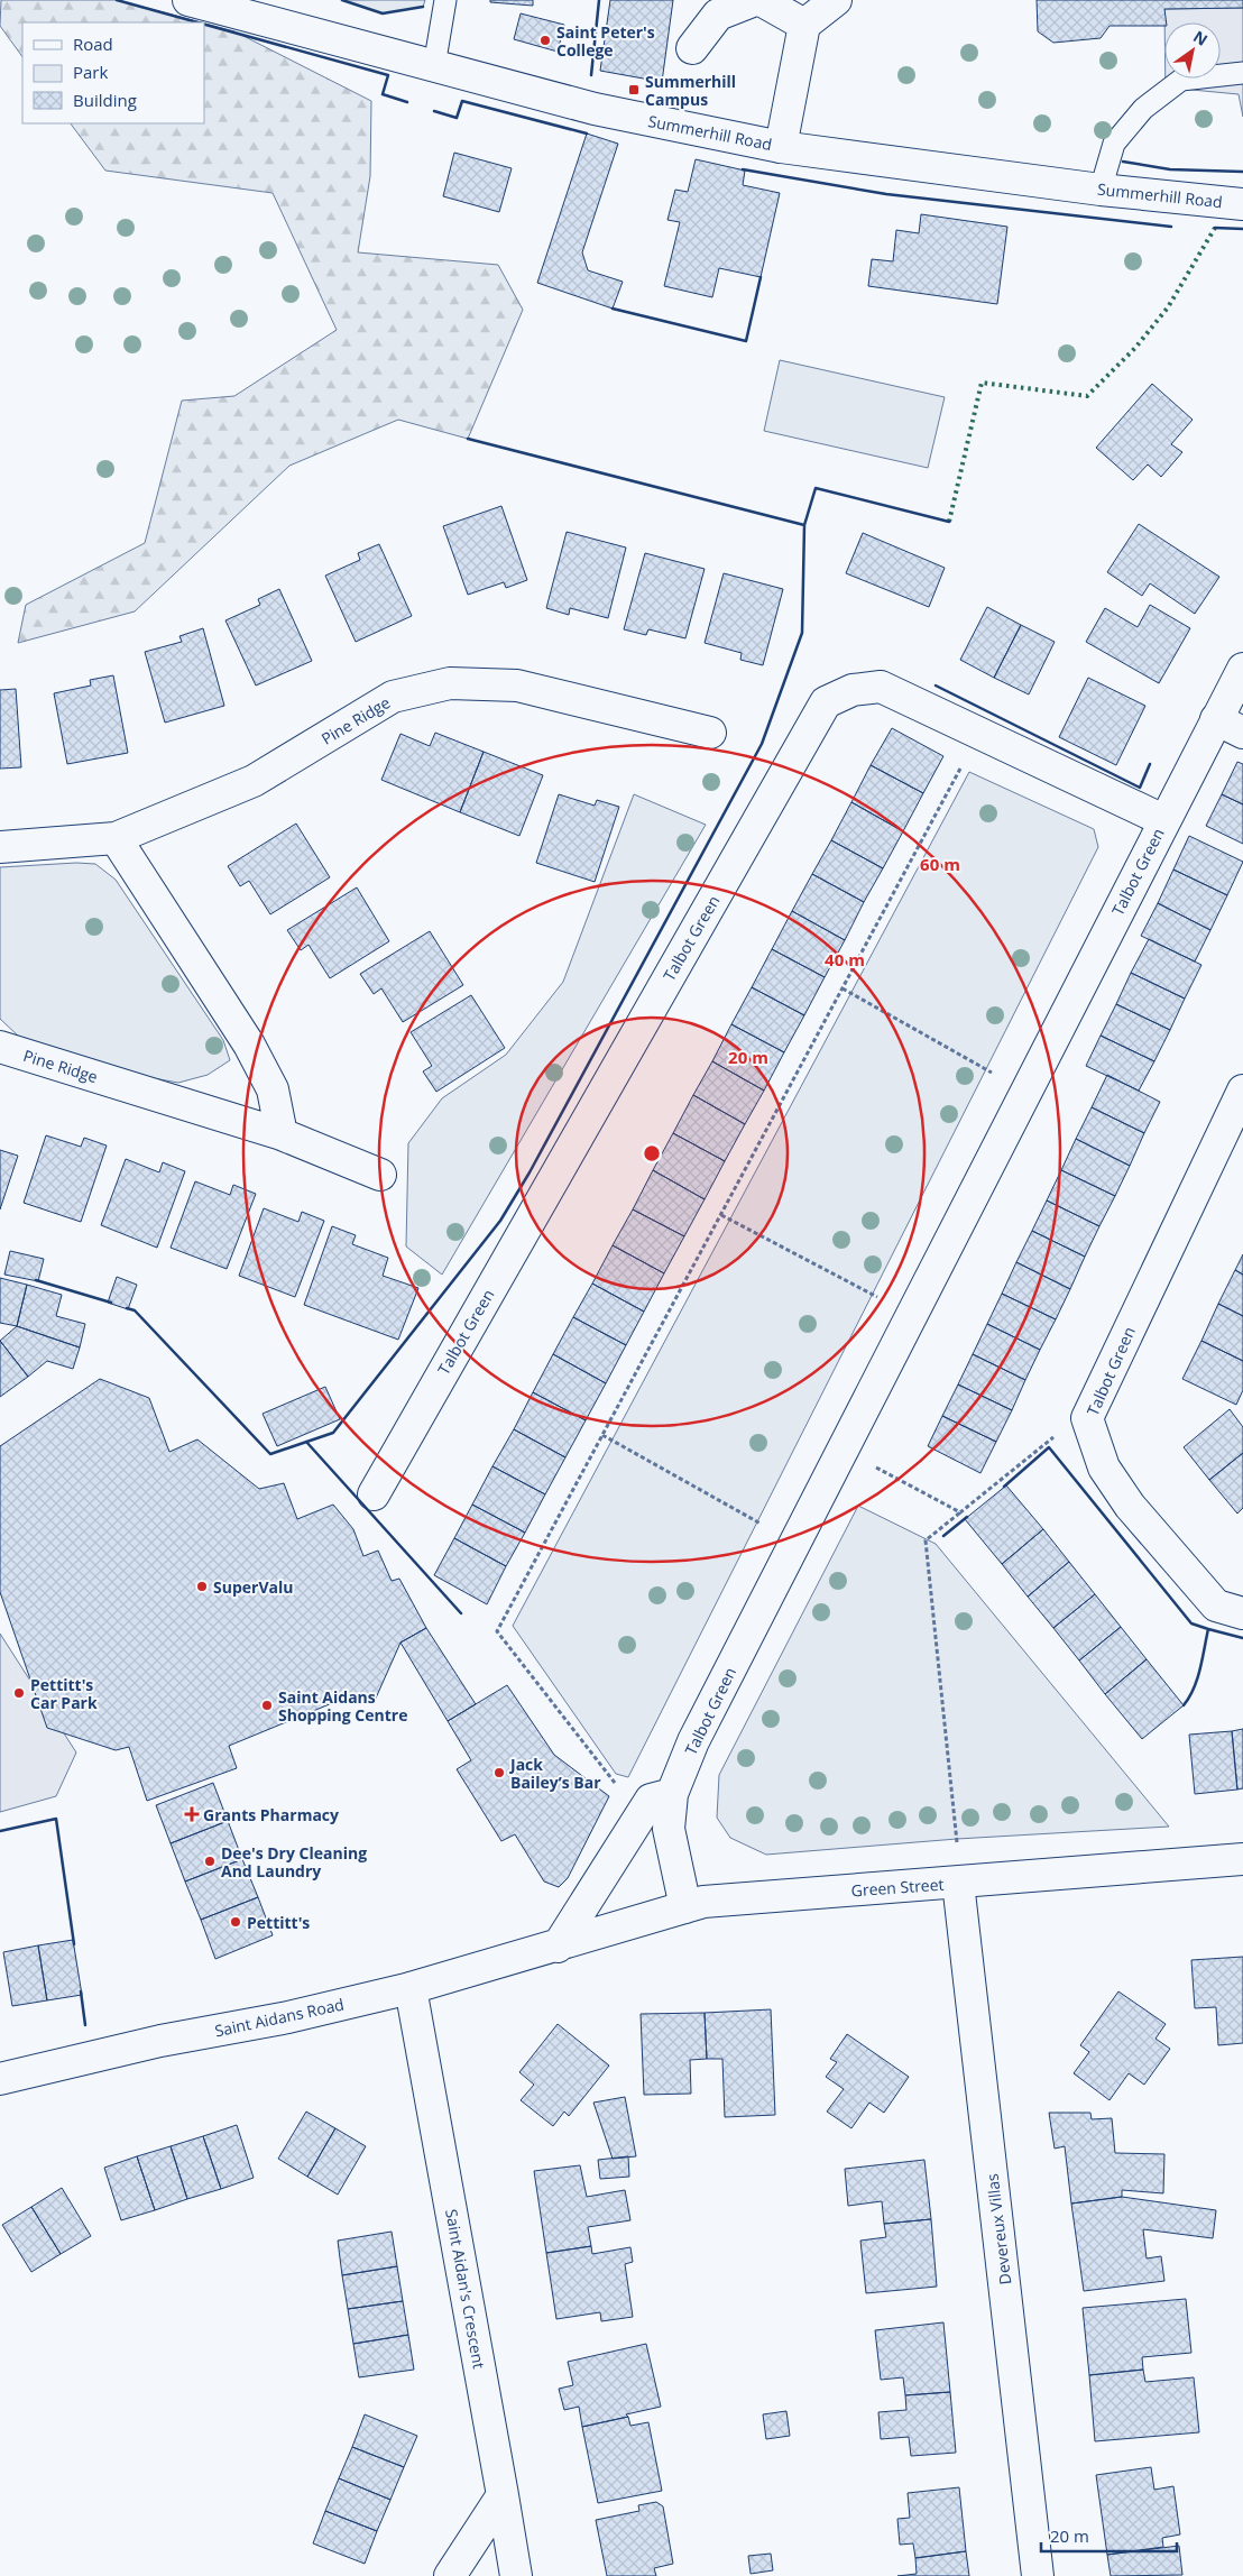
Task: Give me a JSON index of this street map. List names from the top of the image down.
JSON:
{
  "streets": {
    "street": [
      "Summerhill Road",
      "Pine Ridge",
      "Talbot Green",
      "Green Street",
      "Saint Aidans Road",
      "Devereux Villas",
      "Saint Aidan's Crescent"
    ]
  },
  "crossings": [
    ["Talbot Green", "Green Street"],
    ["Green Street", "Saint Aidans Road"],
    ["Green Street", "Devereux Villas"],
    ["Saint Aidans Road", "Saint Aidan's Crescent"]
  ],
  "places": {
    "other": [
      "Saint Peter's College",
      "SuperValu",
      "Pettitt's Car Park",
      "Saint Aidans Shopping Centre",
      "Jack Bailey’s Bar",
      "Dee's Dry Cleaning And Laundry",
      "Pettitt's"
    ],
    "transit": ["Summerhill Campus"],
    "health": ["Grants Pharmacy"]
  },
  "legend": ["Road", "Park", "Building"],
  "scale_bar": "20 m",
  "north": "top right",
  "rings": ["60 m", "40 m", "20 m"]
}
